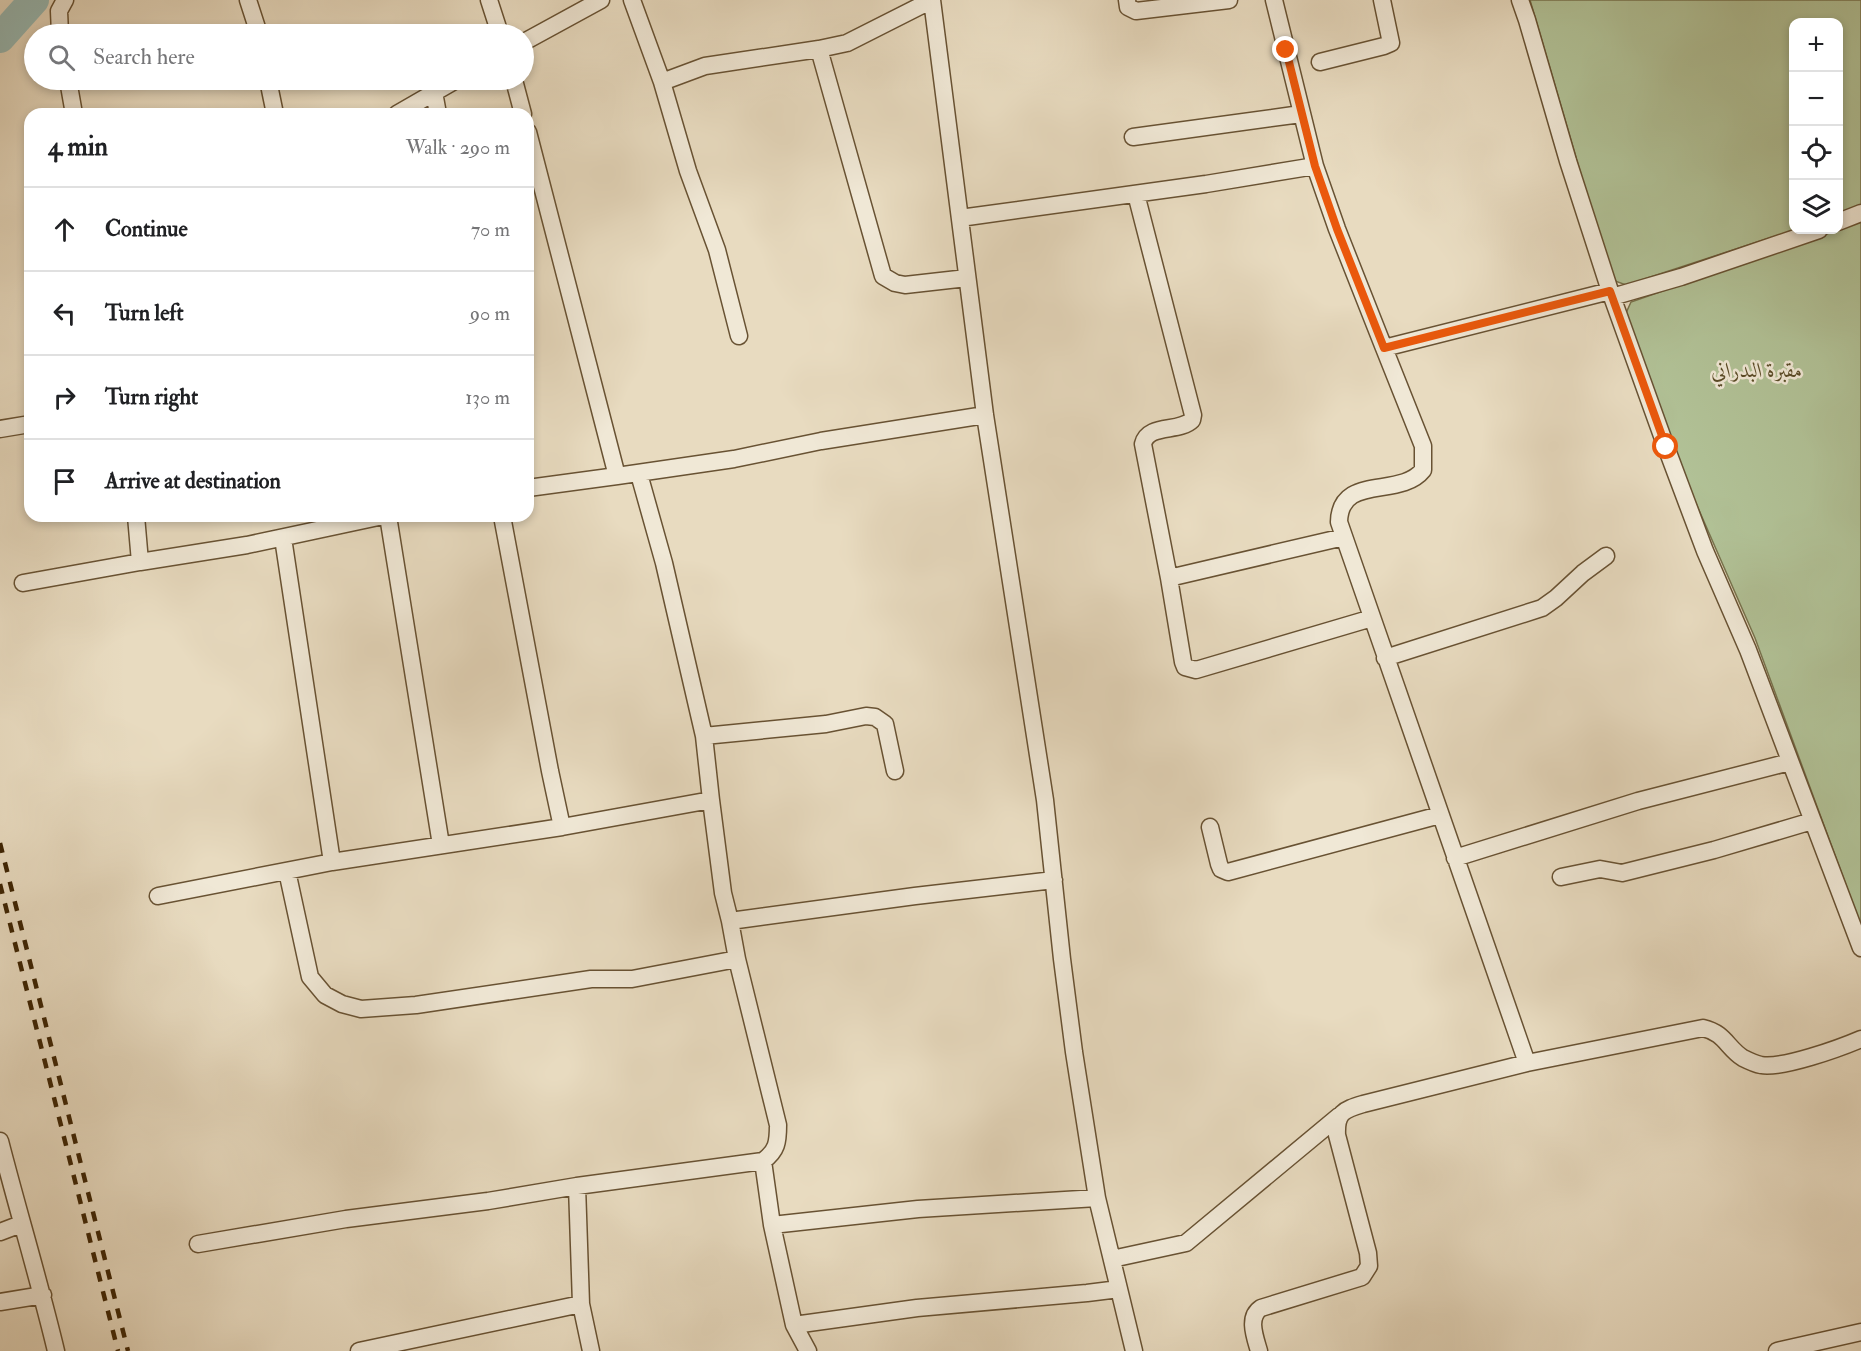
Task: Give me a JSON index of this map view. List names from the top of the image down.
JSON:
{
  "parks": ["مقبرة البدراني"],
  "page": {
    "map_buttons": ["+", "−"],
    "search": "Search here",
    "heading": ["4 min", "Walk · 290 m"],
    "list": [
      ["Continue", "70 m"],
      ["Turn left", "90 m"],
      ["Turn right", "130 m"],
      "Arrive at destination"
    ]
  }
}
